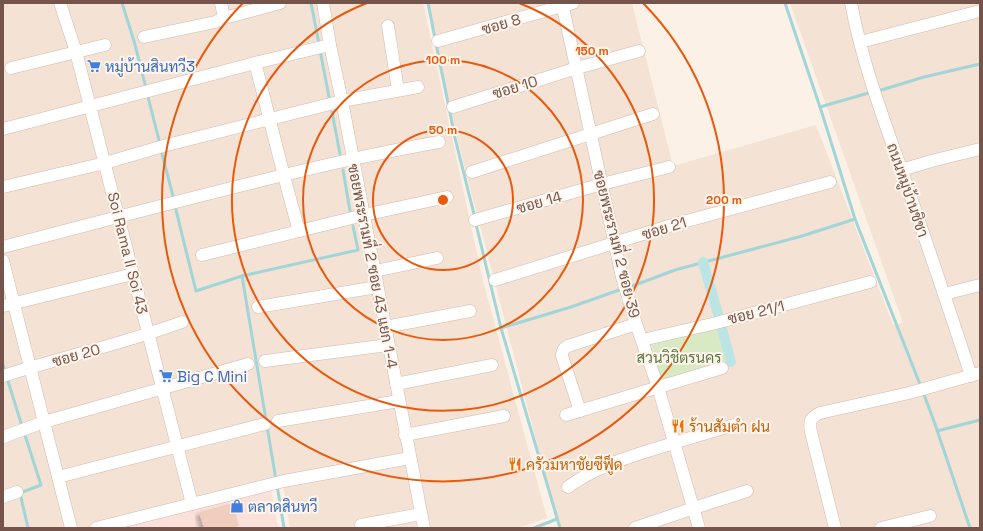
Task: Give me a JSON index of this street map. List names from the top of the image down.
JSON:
{
  "streets": {
    "street": [
      "ซอย 8",
      "ซอย 10",
      "ถนนหมู่บ้านชิชา",
      "ซอย 14",
      "ซอย 21",
      "ซอยพระรามที่ 2 ซอย 39",
      "Soi Rama II Soi 43",
      "ซอยพระรามที่ 2 ซอย 43 แยก 1-4",
      "ซอย 21/1",
      "ซอย 20"
    ]
  },
  "crossings": [
    ["ซอย 8", "ซอยพระรามที่ 2 ซอย 39"],
    ["ซอย 10", "ซอยพระรามที่ 2 ซอย 39"],
    ["ซอย 14", "ซอยพระรามที่ 2 ซอย 39"],
    ["ซอย 21", "ซอยพระรามที่ 2 ซอย 39"],
    ["ซอยพระรามที่ 2 ซอย 39", "ซอย 21/1"],
    ["Soi Rama II Soi 43", "ซอย 20"]
  ],
  "parks": ["สวนวิชิตรนคร"],
  "places": {
    "supermarket": ["หมู่บ้านสินทวี3", "Big C Mini"],
    "restaurant": ["ร้านสัมตำ ฝน", "ครัวมหาชัยซีฟู็ด"],
    "shop": ["ตลาดสินทวี"]
  },
  "rings": [
    "150 m",
    "100 m",
    "50 m",
    "200 m"
  ]
}
